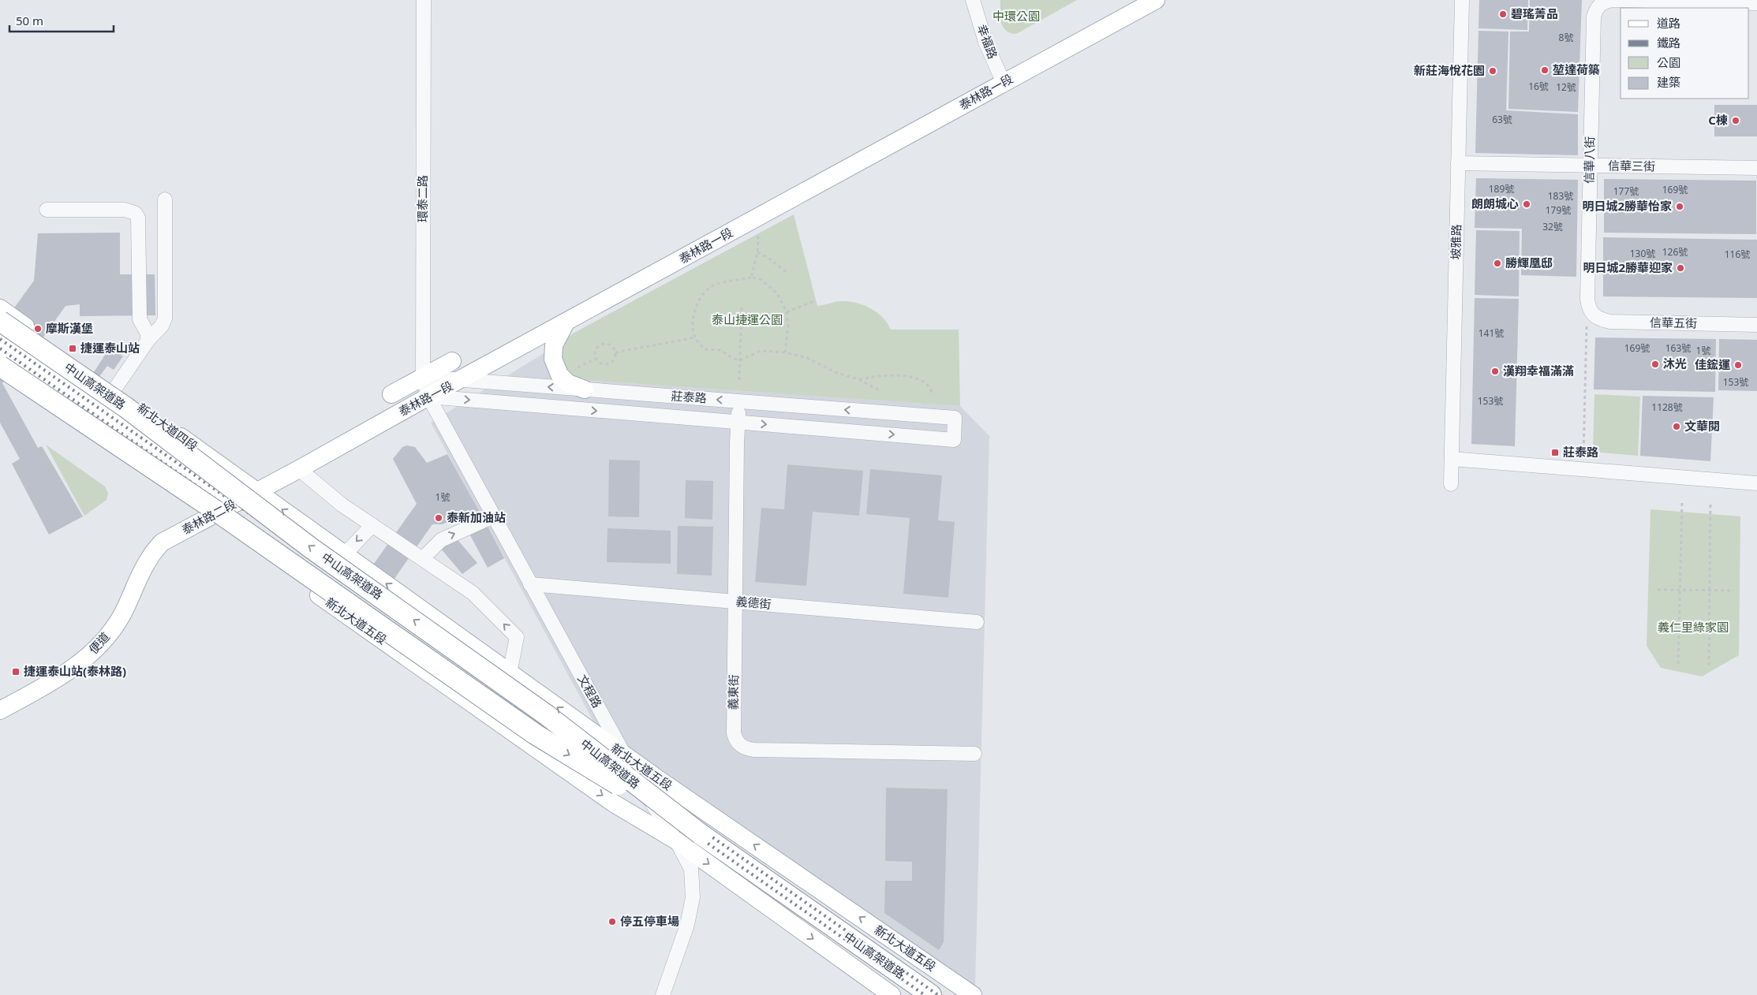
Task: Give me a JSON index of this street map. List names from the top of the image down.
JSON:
{
  "streets": {
    "highway": ["中山高架道路"],
    "main road": [
      "泰林路一段",
      "新北大道四段",
      "泰林路二段",
      "新北大道五段",
      "便道"
    ],
    "street": [
      "幸福路",
      "信華八街",
      "信華三街",
      "環泰二路",
      "坡雅路",
      "信華五街",
      "莊泰路",
      "義德街",
      "文程路",
      "義東街"
    ]
  },
  "crossings": [
    ["幸福路", "泰林路一段"],
    ["泰林路一段", "環泰二路"],
    ["泰林路一段", "莊泰路"],
    ["泰林路一段", "新北大道四段"],
    ["泰林路一段", "泰林路二段"],
    ["泰林路一段", "新北大道五段"],
    ["泰林路一段", "文程路"],
    ["信華八街", "信華三街"],
    ["信華八街", "信華五街"],
    ["信華三街", "坡雅路"],
    ["環泰二路", "莊泰路"],
    ["環泰二路", "文程路"],
    ["莊泰路", "文程路"],
    ["莊泰路", "義東街"],
    ["新北大道四段", "泰林路二段"],
    ["新北大道四段", "新北大道五段"],
    ["泰林路二段", "新北大道五段"],
    ["泰林路二段", "便道"],
    ["義德街", "文程路"],
    ["義德街", "義東街"],
    ["新北大道五段", "文程路"]
  ],
  "parks": ["中環公園", "泰山捷運公園", "義仁里綠家園"],
  "places": {
    "other": [
      "碧瑤菁品",
      "堃達荷築",
      "新莊海悅花園",
      "C棟",
      "朗朗城心",
      "明日城2勝華怡家",
      "勝輝凰邸",
      "明日城2勝華迎家",
      "摩斯漢堡",
      "沐光",
      "佳鋐運",
      "漢翔幸福滿滿",
      "文華閱",
      "泰新加油站",
      "停五停車場"
    ],
    "transit": ["捷運泰山站", "莊泰路", "捷運泰山站(泰林路)"]
  },
  "house_numbers": [
    "8號",
    "16號",
    "12號",
    "63號",
    "189號",
    "169號",
    "177號",
    "183號",
    "179號",
    "32號",
    "126號",
    "130號",
    "116號",
    "141號",
    "169號",
    "163號",
    "1號",
    "153號",
    "153號",
    "1128號",
    "1號"
  ],
  "legend": [
    "道路",
    "鐵路",
    "公園",
    "建築"
  ],
  "scale_bar": "50 m"
}
